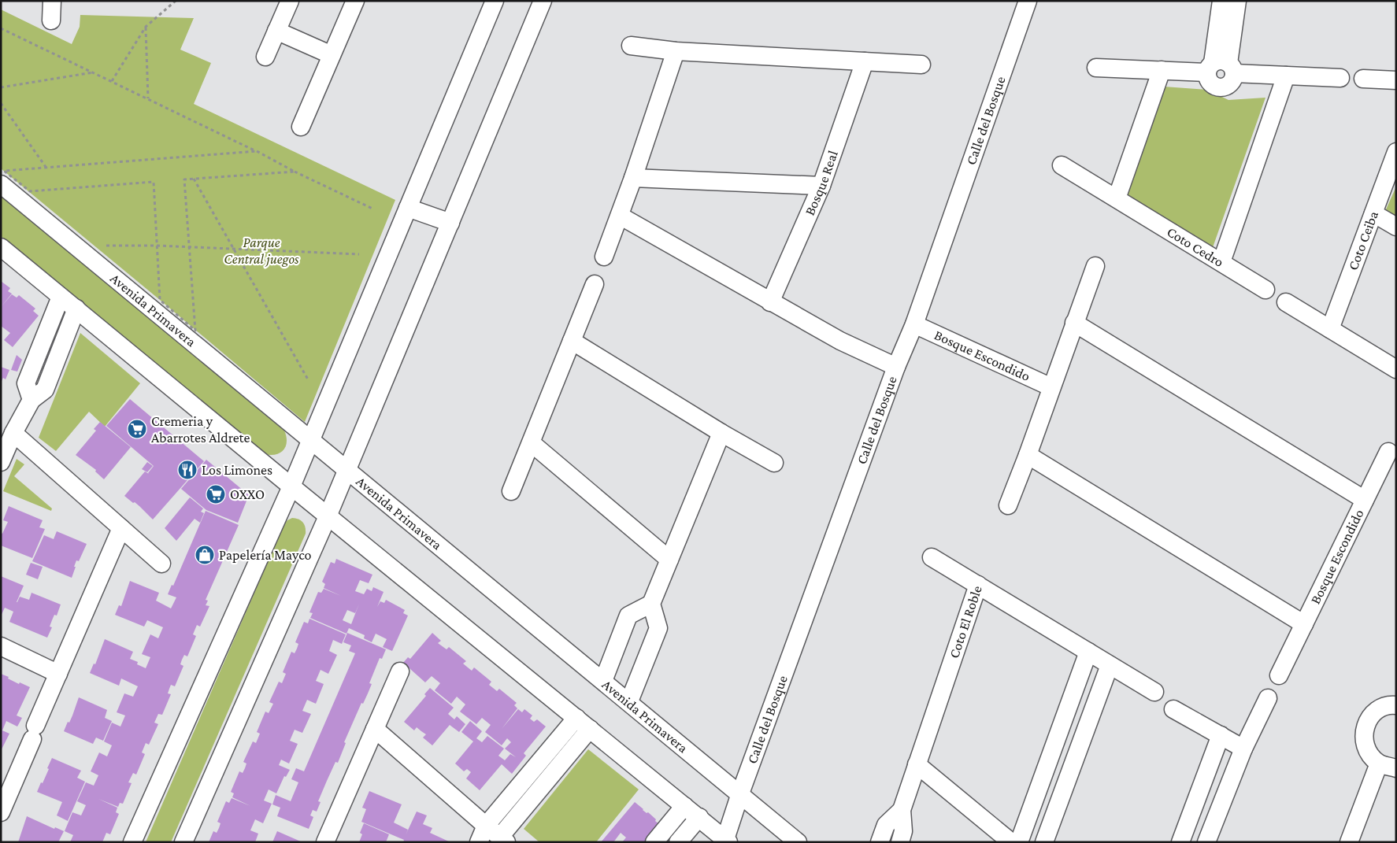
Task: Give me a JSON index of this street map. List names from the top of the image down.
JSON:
{
  "streets": {
    "street": [
      "Calle del Bosque",
      "Bosque Real",
      "Coto Cedro",
      "Coto Ceiba",
      "Avenida Primavera",
      "Bosque Escondido",
      "Coto El Roble"
    ]
  },
  "crossings": [
    ["Calle del Bosque", "Avenida Primavera"],
    ["Calle del Bosque", "Bosque Escondido"]
  ],
  "parks": ["Parque Central juegos"],
  "places": {
    "supermarket": ["Cremeria y Abarrotes Aldrete", "OXXO"],
    "restaurant": ["Los Limones"],
    "shop": ["Papelería Mayco"]
  }
}
